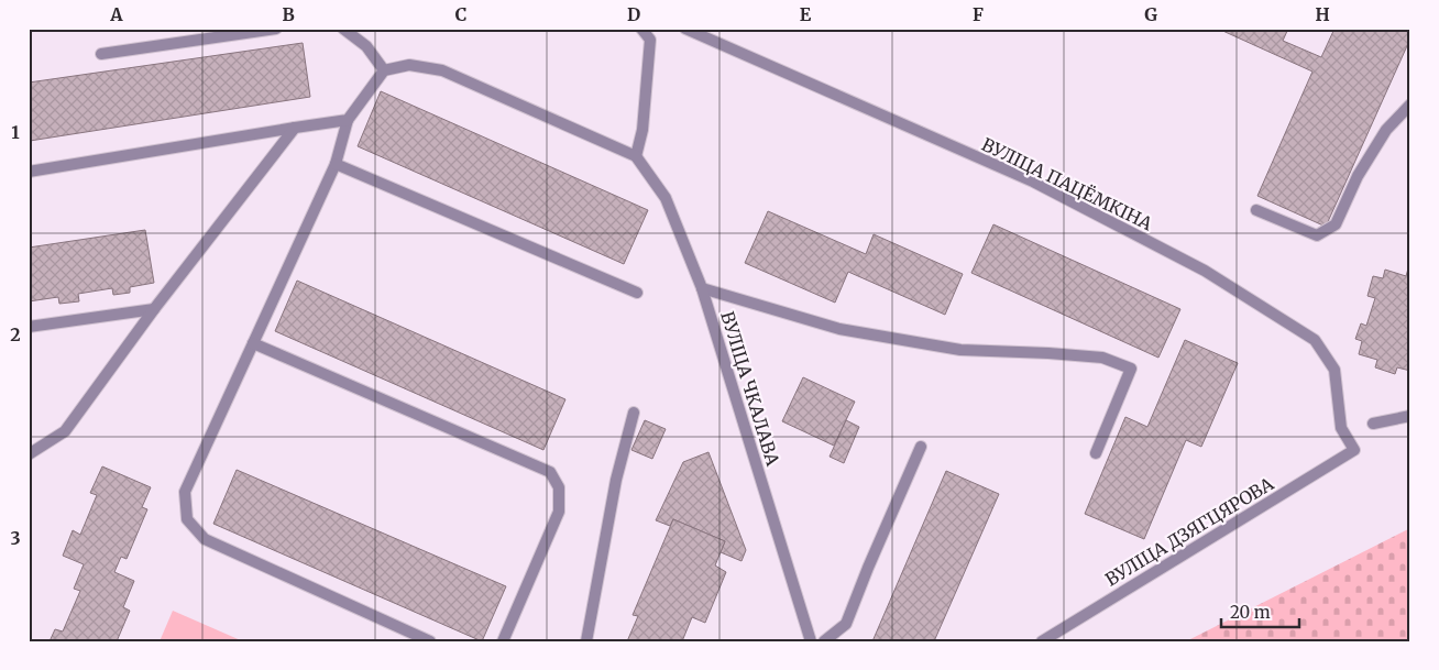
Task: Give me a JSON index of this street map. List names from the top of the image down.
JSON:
{
  "streets": {
    "street": ["ВУЛІЦА ПАЦЁМКІНА", "ВУЛІЦА ЧКАЛАВА", "ВУЛІЦА ДЗЯГЦЯРОВА"]
  },
  "crossings": [
    ["ВУЛІЦА ПАЦЁМКІНА", "ВУЛІЦА ДЗЯГЦЯРОВА"]
  ],
  "scale_bar": "20 m",
  "grid": {
    "columns": [
      "A",
      "B",
      "C",
      "D",
      "E",
      "F",
      "G",
      "H"
    ],
    "rows": ["1", "2", "3"]
  }
}
